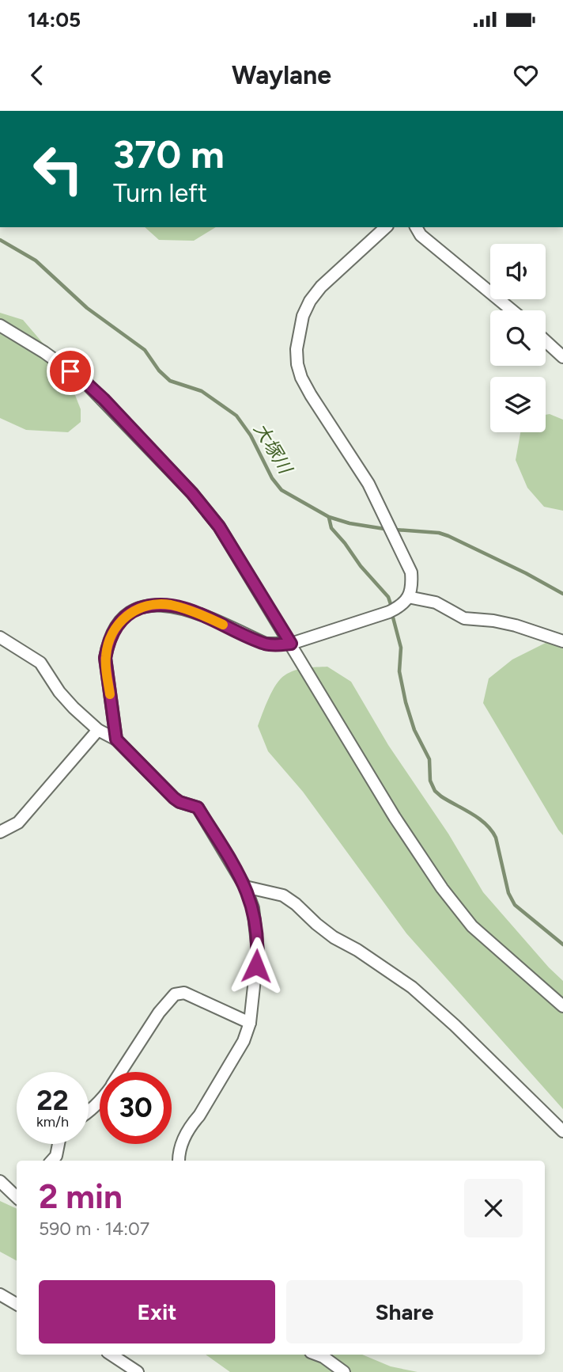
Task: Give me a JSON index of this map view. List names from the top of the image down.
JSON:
{
  "water": ["大塚川"],
  "page": {
    "status": "14:05",
    "header": "Waylane",
    "turn": ["370 m", "Turn left"],
    "speed": "22 km/h",
    "limit": "30",
    "heading": ["2 min", "590 m · 14:07"],
    "buttons": ["Exit", "Share"]
  }
}
